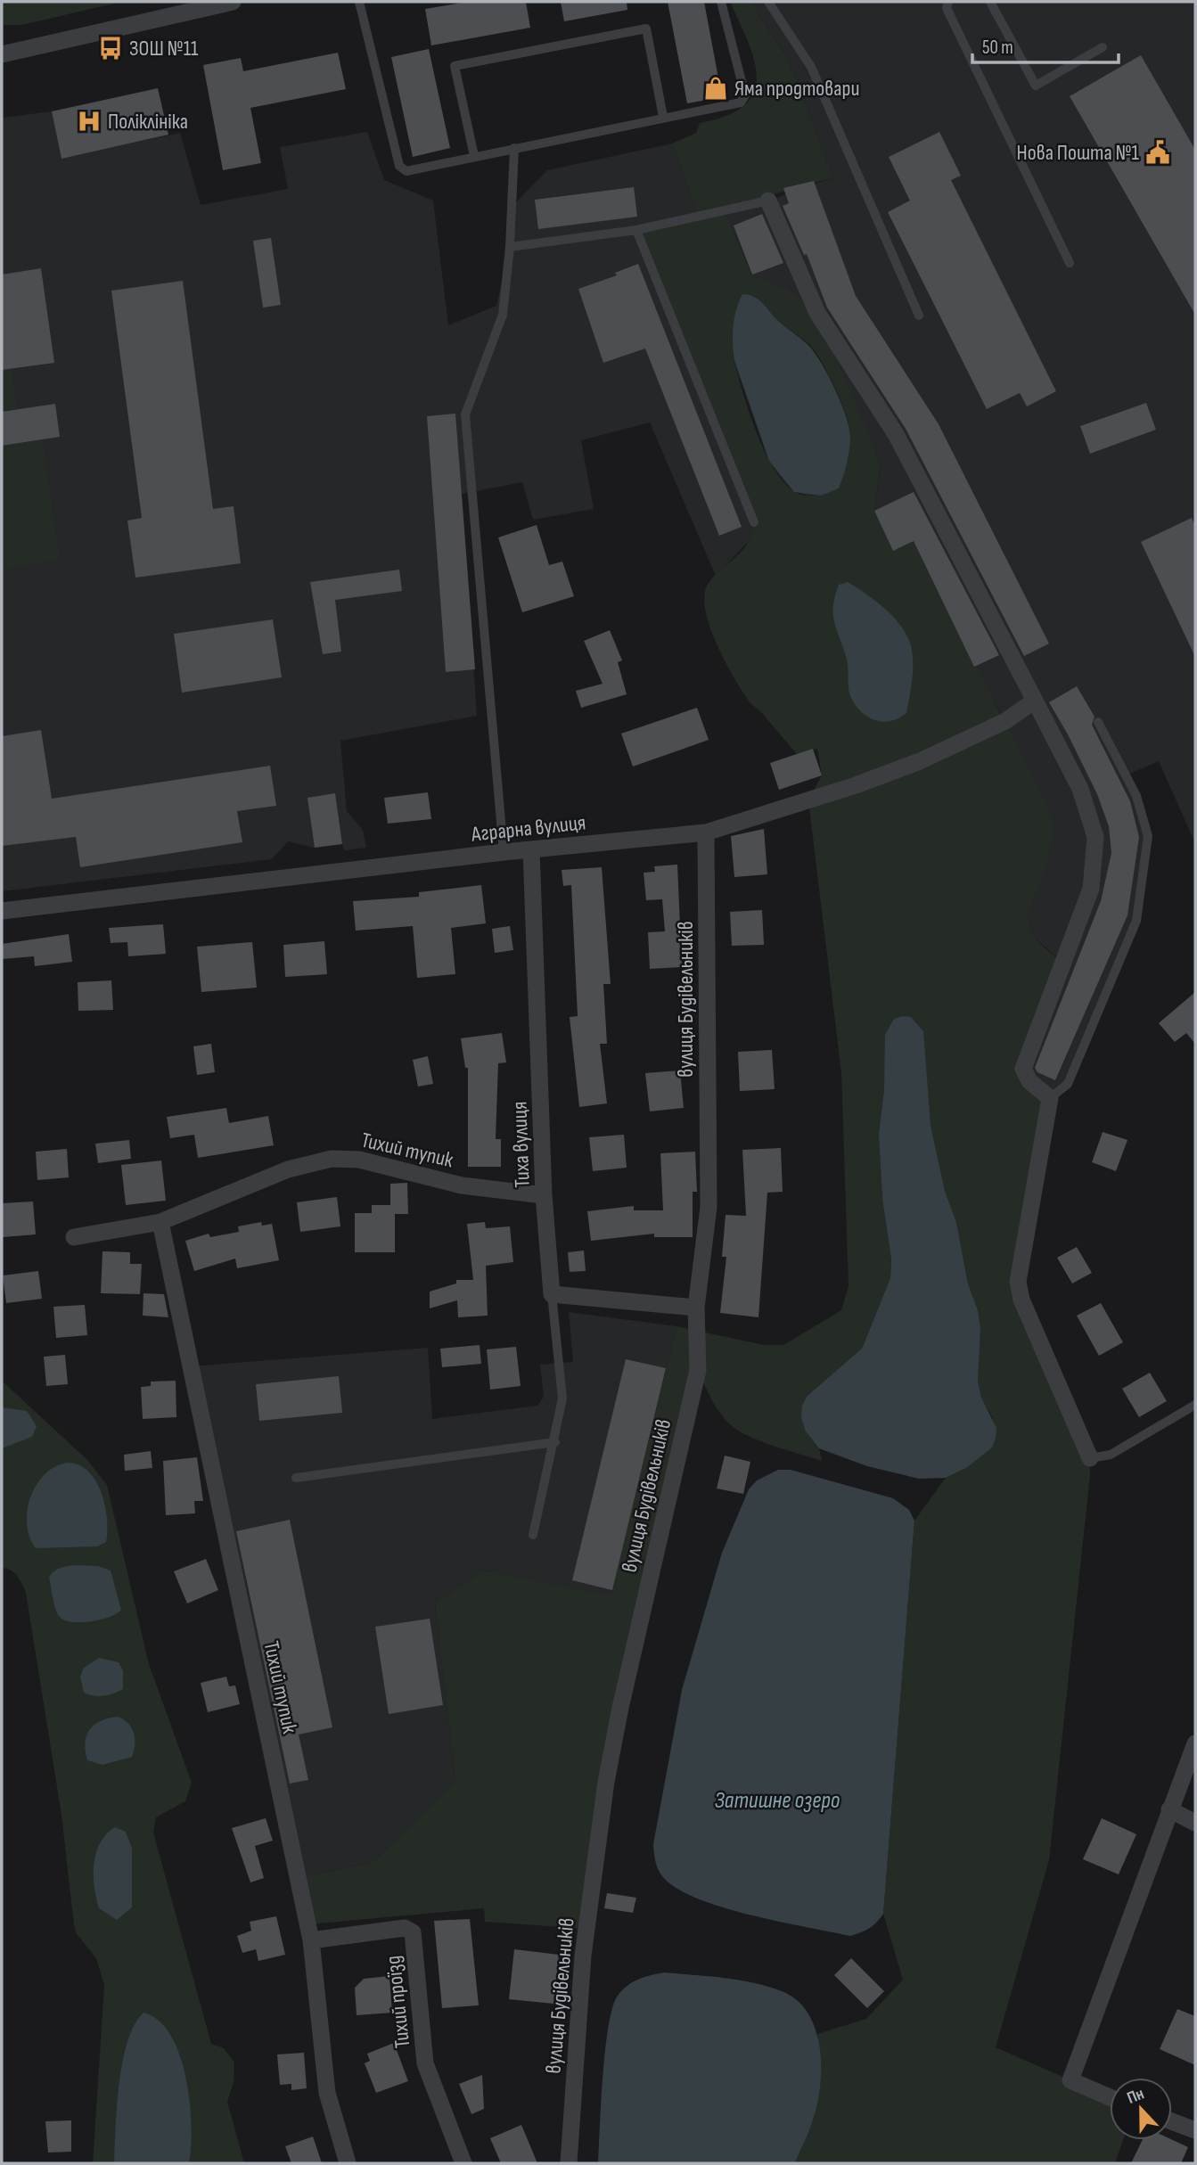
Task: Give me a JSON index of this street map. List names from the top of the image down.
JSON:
{
  "streets": {
    "street": [
      "Аграрна вулиця",
      "вулиця Будівельників",
      "Тиха вулиця",
      "Тихий тупик",
      "Тихий проїзд"
    ]
  },
  "crossings": [
    ["Аграрна вулиця", "вулиця Будівельників"],
    ["Аграрна вулиця", "Тиха вулиця"],
    ["Тиха вулиця", "Тихий тупик"],
    ["Тихий тупик", "Тихий проїзд"]
  ],
  "water": ["Затишне озеро"],
  "places": {
    "bus stop": ["ЗОШ №11"],
    "shop": ["Яма продтовари"],
    "hospital": ["Поліклініка"],
    "public building": ["Нова Пошта №1"]
  },
  "scale_bar": "50 m",
  "north": "top"
}
